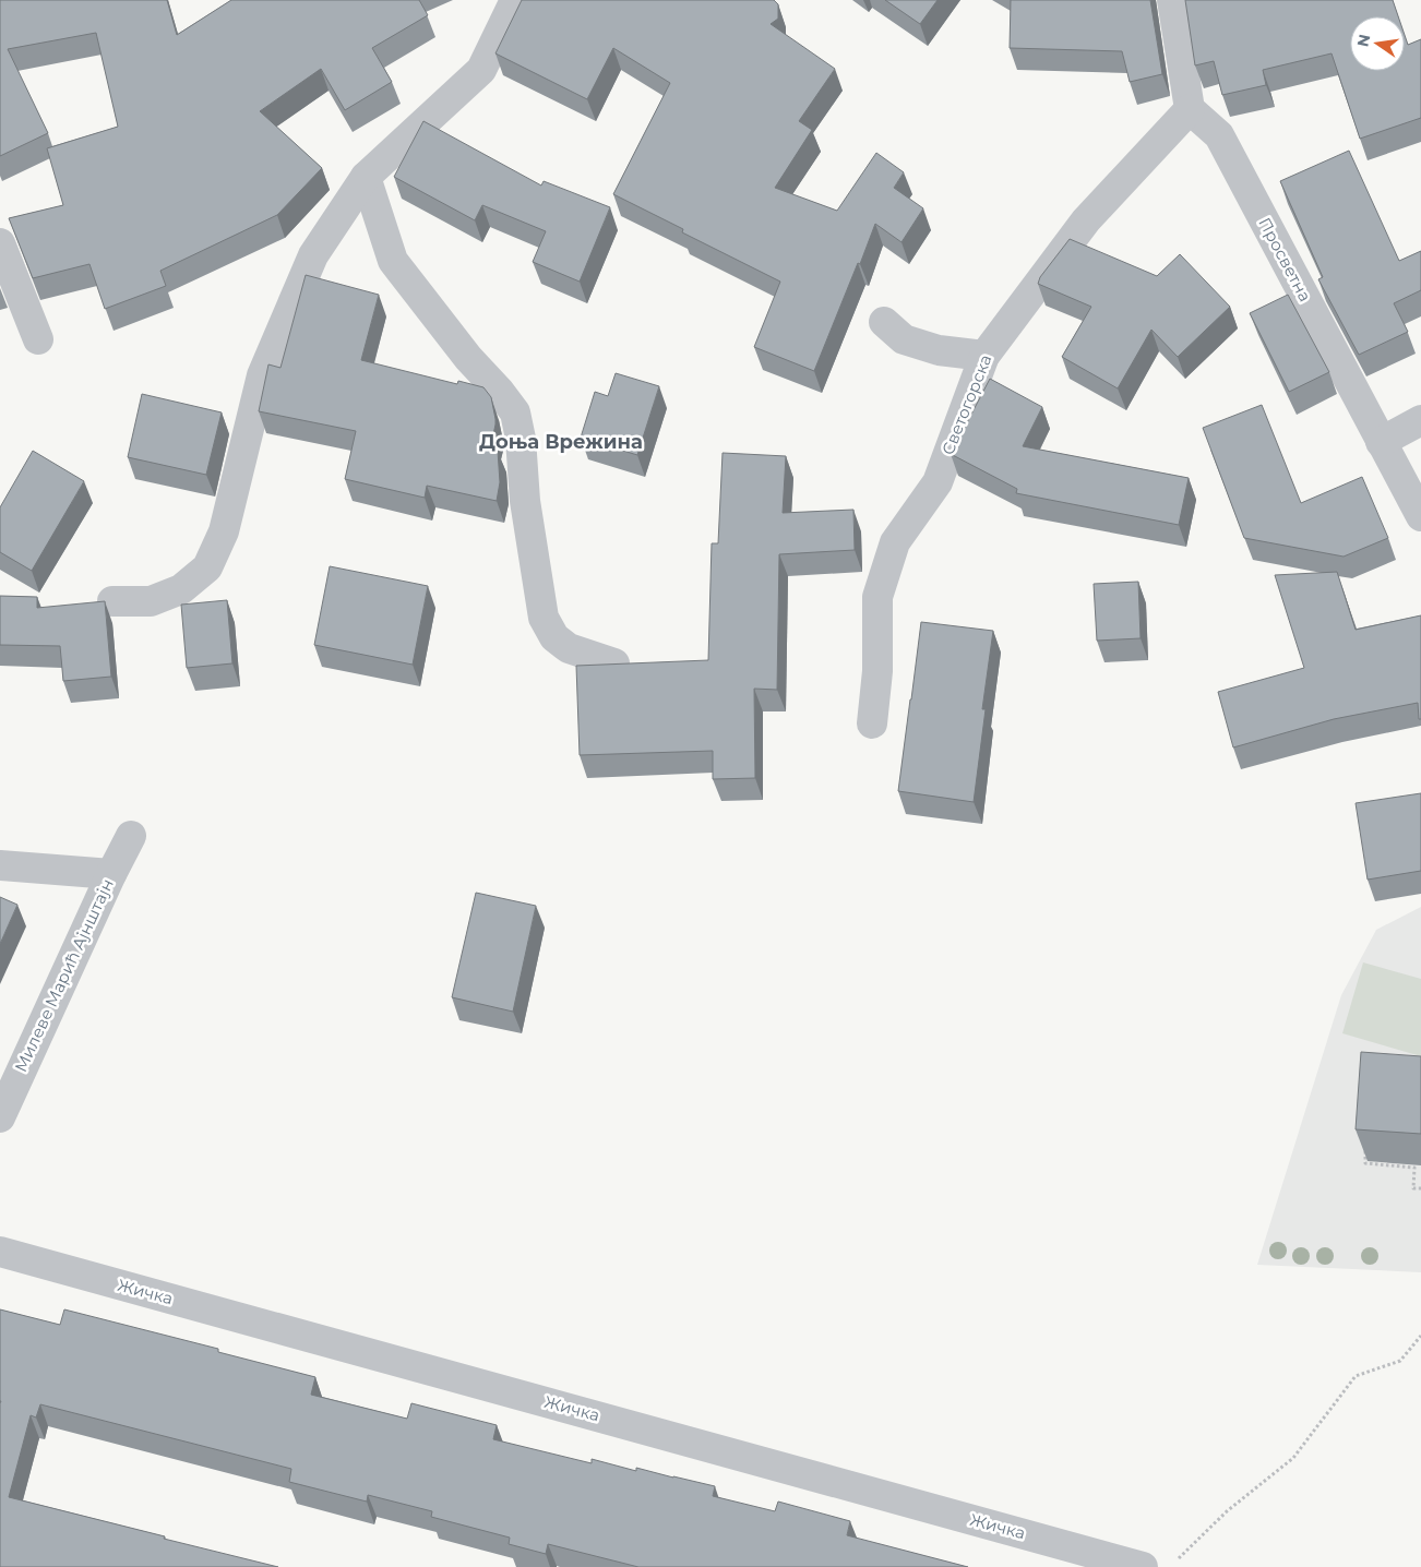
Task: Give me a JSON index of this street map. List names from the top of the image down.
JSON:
{
  "streets": {
    "street": [
      "Просветна",
      "Светогорска",
      "Милеве Марић Ајнштајн",
      "Жичка"
    ]
  },
  "crossings": [
    ["Просветна", "Светогорска"]
  ],
  "districts": ["Доња Врежина"],
  "north": "left"
}
